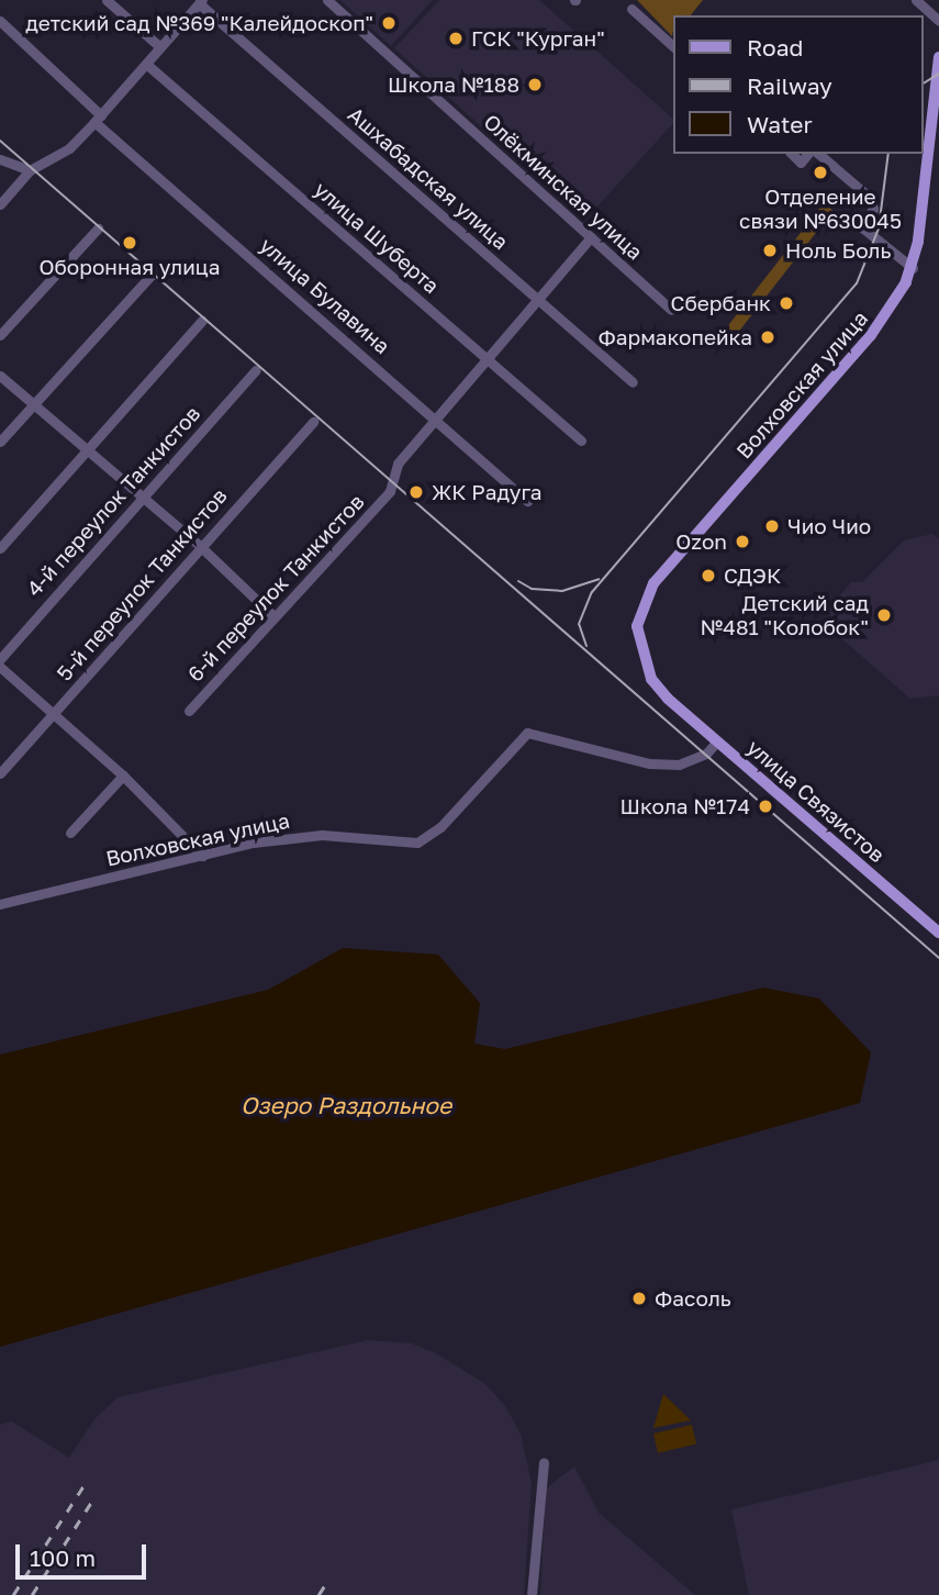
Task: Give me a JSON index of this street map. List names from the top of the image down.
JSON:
{
  "streets": {
    "main road": ["Волховская улица", "улица Связистов"],
    "street": [
      "Ашхабадская улица",
      "Олёкминская улица",
      "улица Шуберта",
      "улица Булавина",
      "4-й переулок Танкистов",
      "5-й переулок Танкистов",
      "6-й переулок Танкистов"
    ]
  },
  "crossings": [
    ["улица Булавина", "6-й переулок Танкистов"],
    ["Волховская улица", "улица Связистов"]
  ],
  "water": ["Озеро Раздольное"],
  "places": [
    "детский сад №369 \"Калейдоскоп\"",
    "ГСК \"Курган\"",
    "Школа №188",
    "Отделение связи №630045",
    "Оборонная улица",
    "Ноль Боль",
    "Сбербанк",
    "Фармакопейка",
    "ЖК Радуга",
    "Чио Чио",
    "Ozon",
    "СДЭК",
    "Детский сад №481 \"Колобок\"",
    "Школа №174",
    "Фасоль"
  ],
  "legend": ["Road", "Railway", "Water"],
  "scale_bar": "100 m"
}
